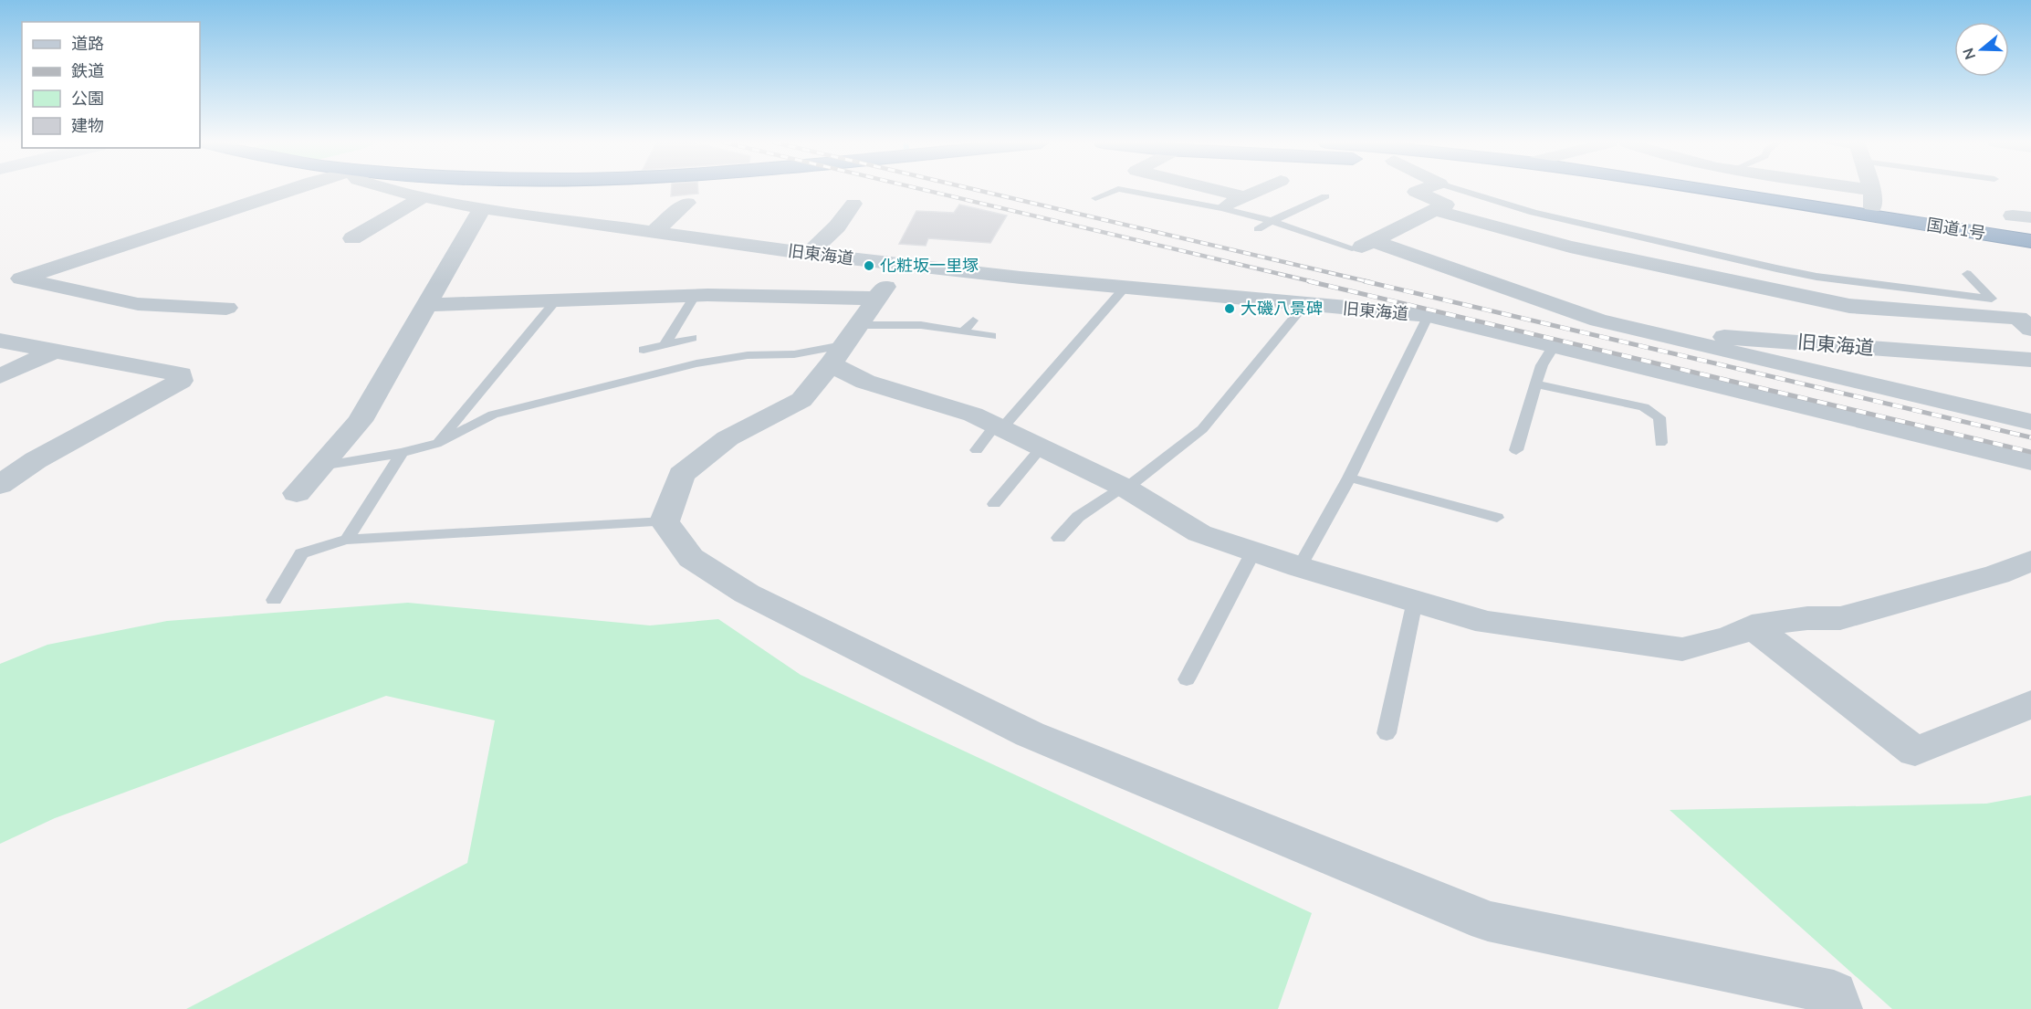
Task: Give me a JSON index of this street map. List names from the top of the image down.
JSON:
{
  "streets": {
    "highway": ["国道1号"],
    "street": ["旧東海道"]
  },
  "places": ["化粧坂一里塚", "大磯八景碑"],
  "legend": [
    "道路",
    "鉄道",
    "公園",
    "建物"
  ],
  "north": "left"
}
